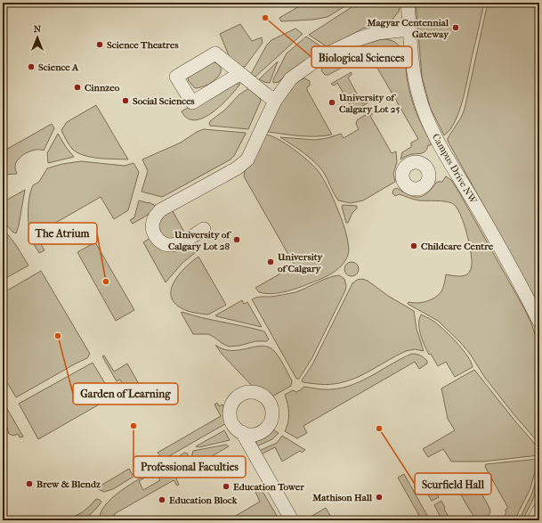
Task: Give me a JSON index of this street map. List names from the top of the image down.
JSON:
{
  "streets": {
    "street": ["Campus Drive NW"]
  },
  "places": [
    "Biological Sciences",
    "Magyar Centennial Gateway",
    "Science Theatres",
    "Science A",
    "Cinnzeo",
    "Social Sciences",
    "University of Calgary Lot 25",
    "University of Calgary Lot 28",
    "Childcare Centre",
    "University of Calgary",
    "The Atrium",
    "Garden of Learning",
    "Professional Faculties",
    "Scurfield Hall",
    "Brew & Blendz",
    "Education Tower",
    "Mathison Hall",
    "Education Block"
  ],
  "north": "top"
}
